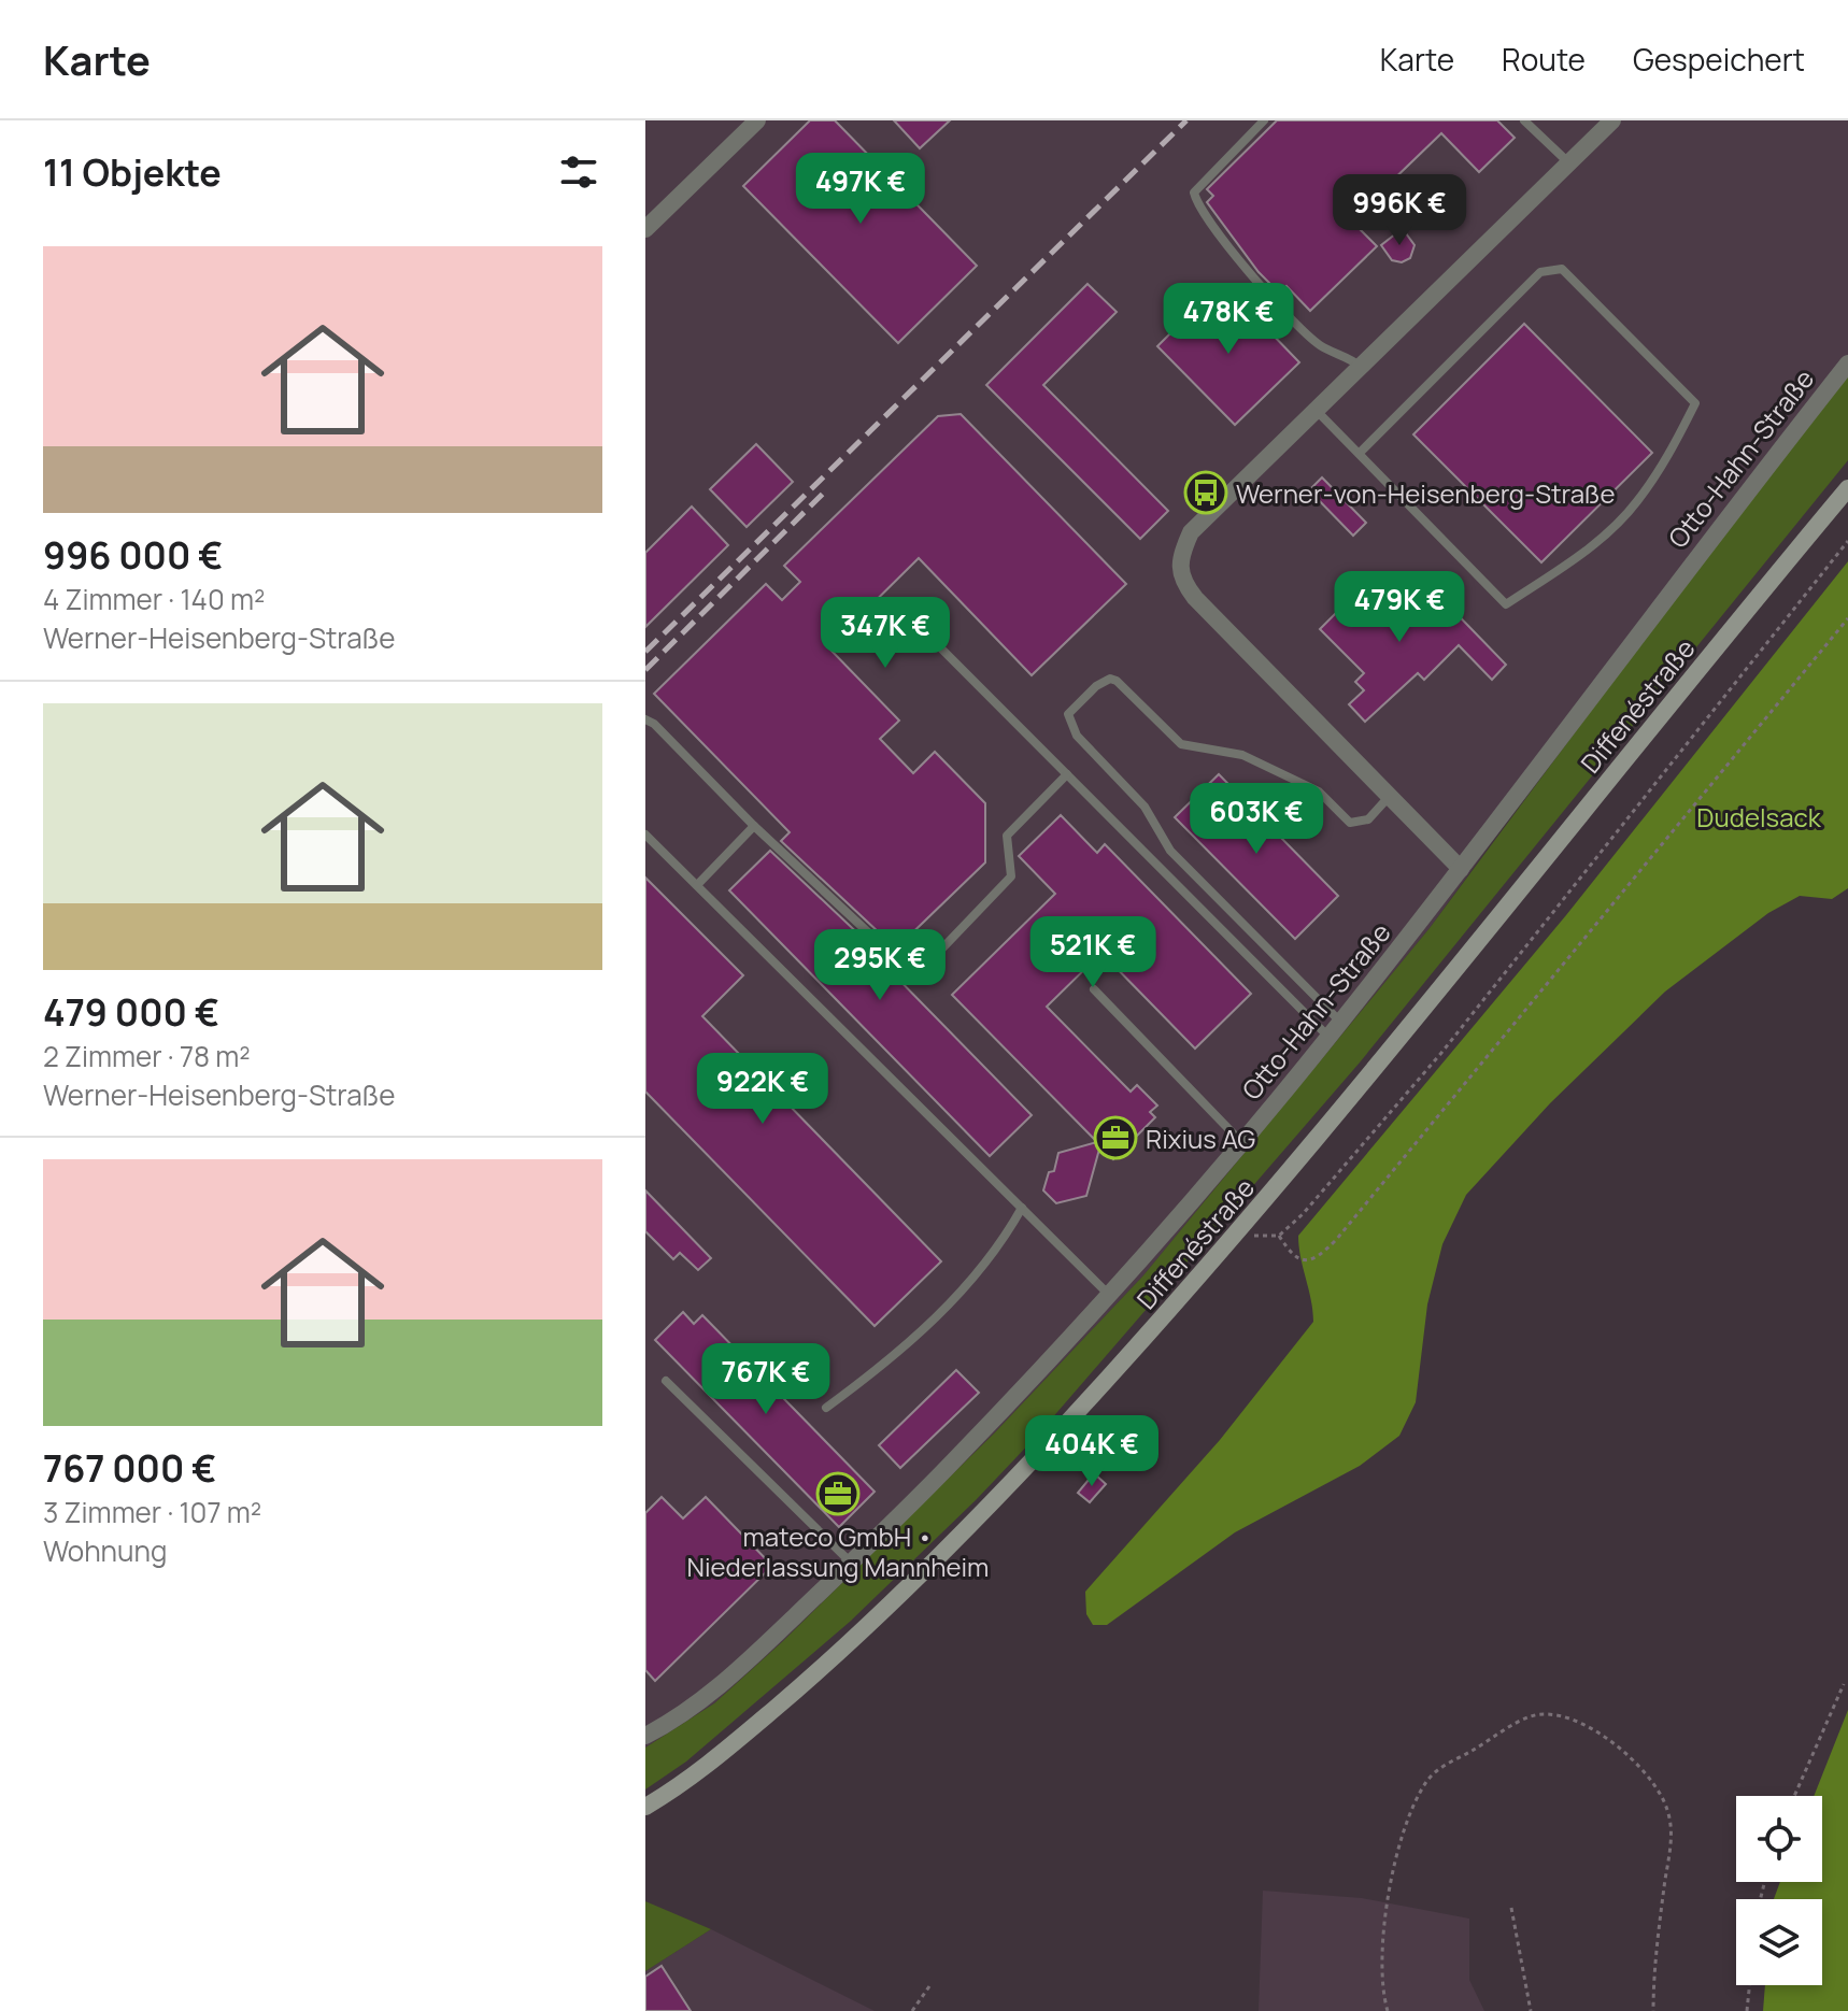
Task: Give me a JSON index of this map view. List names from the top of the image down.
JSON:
{
  "streets": {
    "main road": ["Diffenéstraße"],
    "street": ["Otto-Hahn-Straße"]
  },
  "parks": ["Dudelsack"],
  "places": {
    "bus stop": ["Werner-von-Heisenberg-Straße"],
    "office": ["Rixius AG", "mateco GmbH • Niederlassung Mannheim"]
  },
  "page": {
    "header": "Karte",
    "nav": ["Karte", "Route", "Gespeichert"],
    "heading": "11 Objekte",
    "price": [
      "497K €",
      "996K €",
      "478K €",
      "479K €",
      "347K €",
      "603K €",
      "521K €",
      "295K €",
      "922K €",
      "767K €",
      "404K €"
    ],
    "list": [
      {
        "name": "996 000 €",
        "note": "4 Zimmer · 140 m² · Werner-Heisenberg-Straße"
      },
      {
        "name": "479 000 €",
        "note": "2 Zimmer · 78 m² · Werner-Heisenberg-Straße"
      },
      {
        "name": "767 000 €",
        "note": "3 Zimmer · 107 m² · Wohnung"
      }
    ]
  }
}
